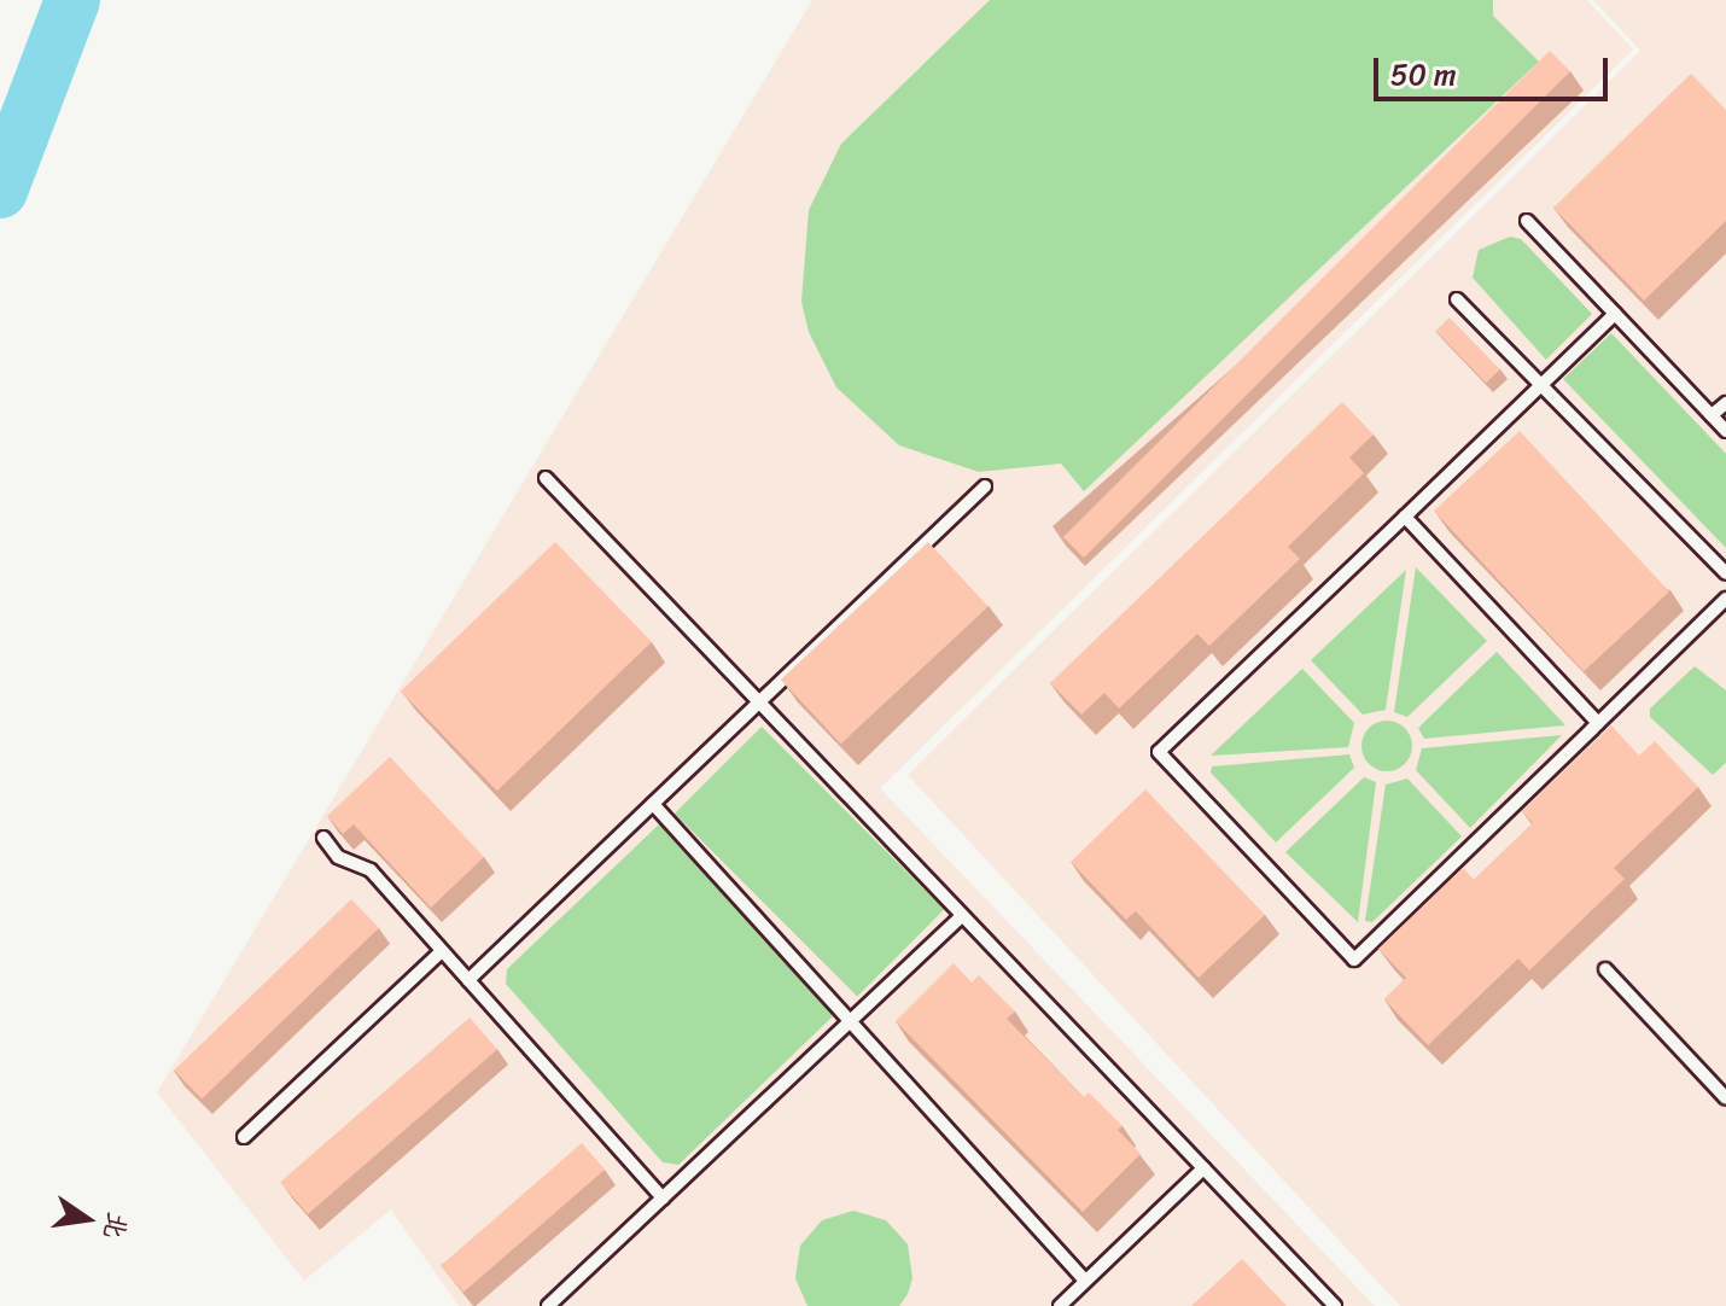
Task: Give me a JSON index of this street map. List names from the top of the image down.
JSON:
{
  "scale_bar": "50 m",
  "north": "right"
}
